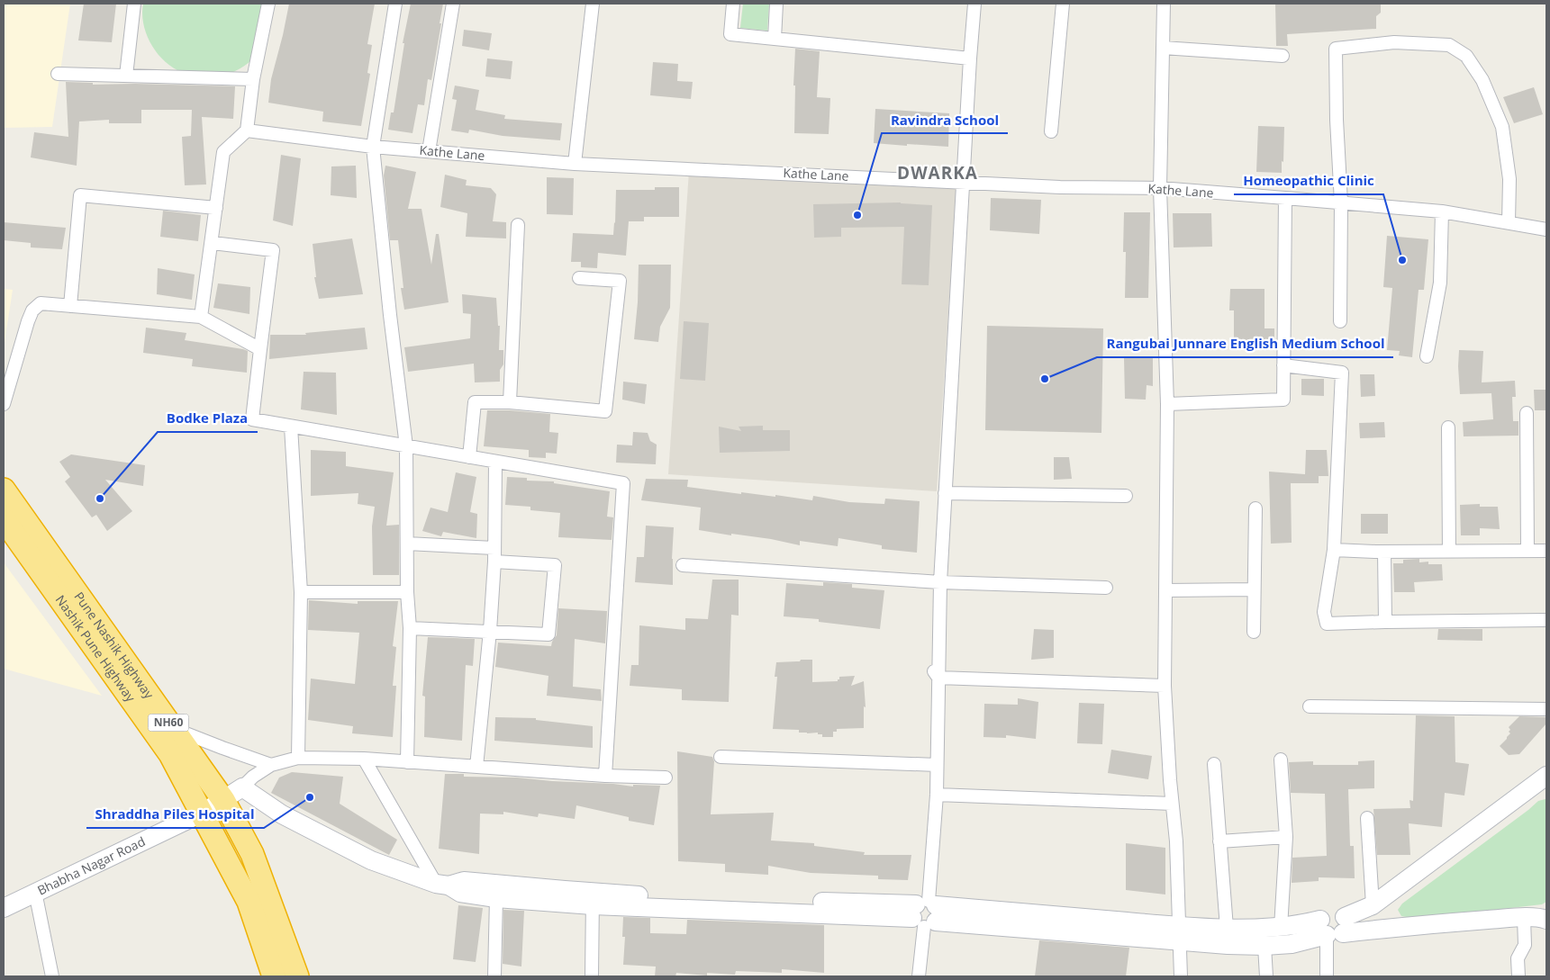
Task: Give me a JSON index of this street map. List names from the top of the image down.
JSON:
{
  "streets": {
    "highway": ["Pune Nashik Highway", "Nashik Pune Highway", "NH60"],
    "street": ["Kathe Lane", "Bhabha Nagar Road"]
  },
  "crossings": [
    ["Pune Nashik Highway", "Bhabha Nagar Road"],
    ["Nashik Pune Highway", "Bhabha Nagar Road"]
  ],
  "districts": ["DWARKA"],
  "places": [
    "Ravindra School",
    "Homeopathic Clinic",
    "Rangubai Junnare English Medium School",
    "Bodke Plaza",
    "Shraddha Piles Hospital"
  ]
}
